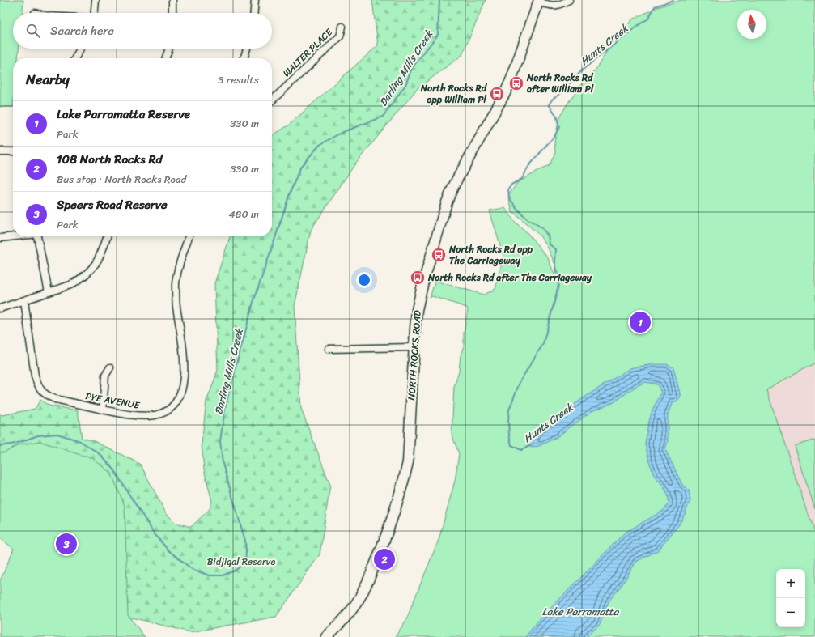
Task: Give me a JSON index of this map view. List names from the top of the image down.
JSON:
{
  "streets": {
    "main road": ["NORTH ROCKS ROAD"],
    "street": ["WALTER PLACE", "PYE AVENUE"]
  },
  "water": ["Hunts Creek", "Darling Mills Creek", "Lake Parramatta"],
  "parks": ["Bidjigal Reserve"],
  "places": {
    "bus stop": [
      "North Rocks Rd after William Pl",
      "North Rocks Rd opp William Pl",
      "North Rocks Rd opp The Carriageway",
      "North Rocks Rd after The Carriageway"
    ]
  },
  "north": "top",
  "page": {
    "search": "Search here",
    "heading": ["Nearby", "3 results"],
    "list": [
      {
        "mark": "1",
        "name": "Lake Parramatta Reserve",
        "note": "Park",
        "value": "330 m"
      },
      {
        "mark": "2",
        "name": "108 North Rocks Rd",
        "note": "Bus stop · North Rocks Road",
        "value": "330 m"
      },
      {
        "mark": "3",
        "name": "Speers Road Reserve",
        "note": "Park",
        "value": "480 m"
      }
    ],
    "pins": ["1", "3", "2"],
    "map_buttons": ["+", "−"]
  }
}
